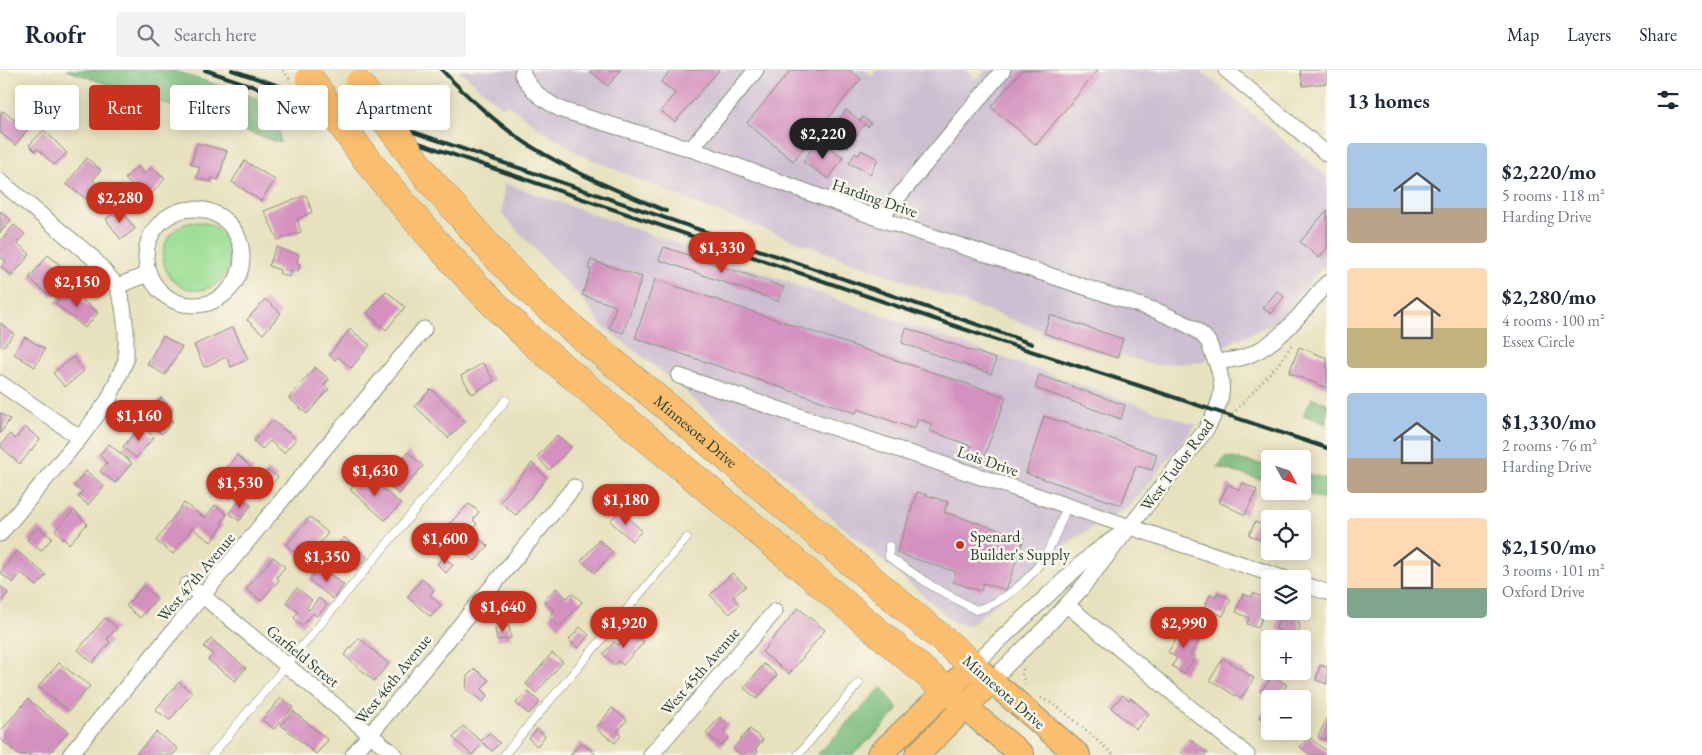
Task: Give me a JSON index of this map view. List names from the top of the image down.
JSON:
{
  "streets": {
    "highway": ["Minnesota Drive"],
    "main road": ["West Tudor Road"],
    "street": [
      "Harding Drive",
      "Lois Drive",
      "West 47th Avenue",
      "Garfield Street",
      "West 45th Avenue",
      "West 46th Avenue"
    ]
  },
  "crossings": [
    ["Harding Drive", "West Tudor Road"],
    ["Minnesota Drive", "West Tudor Road"],
    ["Lois Drive", "West Tudor Road"],
    ["West 47th Avenue", "Garfield Street"],
    ["Garfield Street", "West 46th Avenue"]
  ],
  "places": ["Spenard Builder's Supply"],
  "north": "bottom right",
  "page": {
    "header": "Roofr",
    "search": "Search here",
    "nav": ["Map", "Layers", "Share"],
    "heading": "13 homes",
    "chip": [
      "Buy",
      "Rent",
      "Filters",
      "New",
      "Apartment"
    ],
    "price": [
      "$2,220",
      "$2,280",
      "$1,330",
      "$2,150",
      "$1,160",
      "$1,630",
      "$1,530",
      "$1,180",
      "$1,600",
      "$1,350",
      "$1,640",
      "$1,920",
      "$2,990"
    ],
    "list": [
      {
        "name": "$2,220/mo",
        "note": "5 rooms · 118 m² · Harding Drive"
      },
      {
        "name": "$2,280/mo",
        "note": "4 rooms · 100 m² · Essex Circle"
      },
      {
        "name": "$1,330/mo",
        "note": "2 rooms · 76 m² · Harding Drive"
      },
      {
        "name": "$2,150/mo",
        "note": "3 rooms · 101 m² · Oxford Drive"
      }
    ],
    "map_buttons": ["+", "−"]
  }
}
